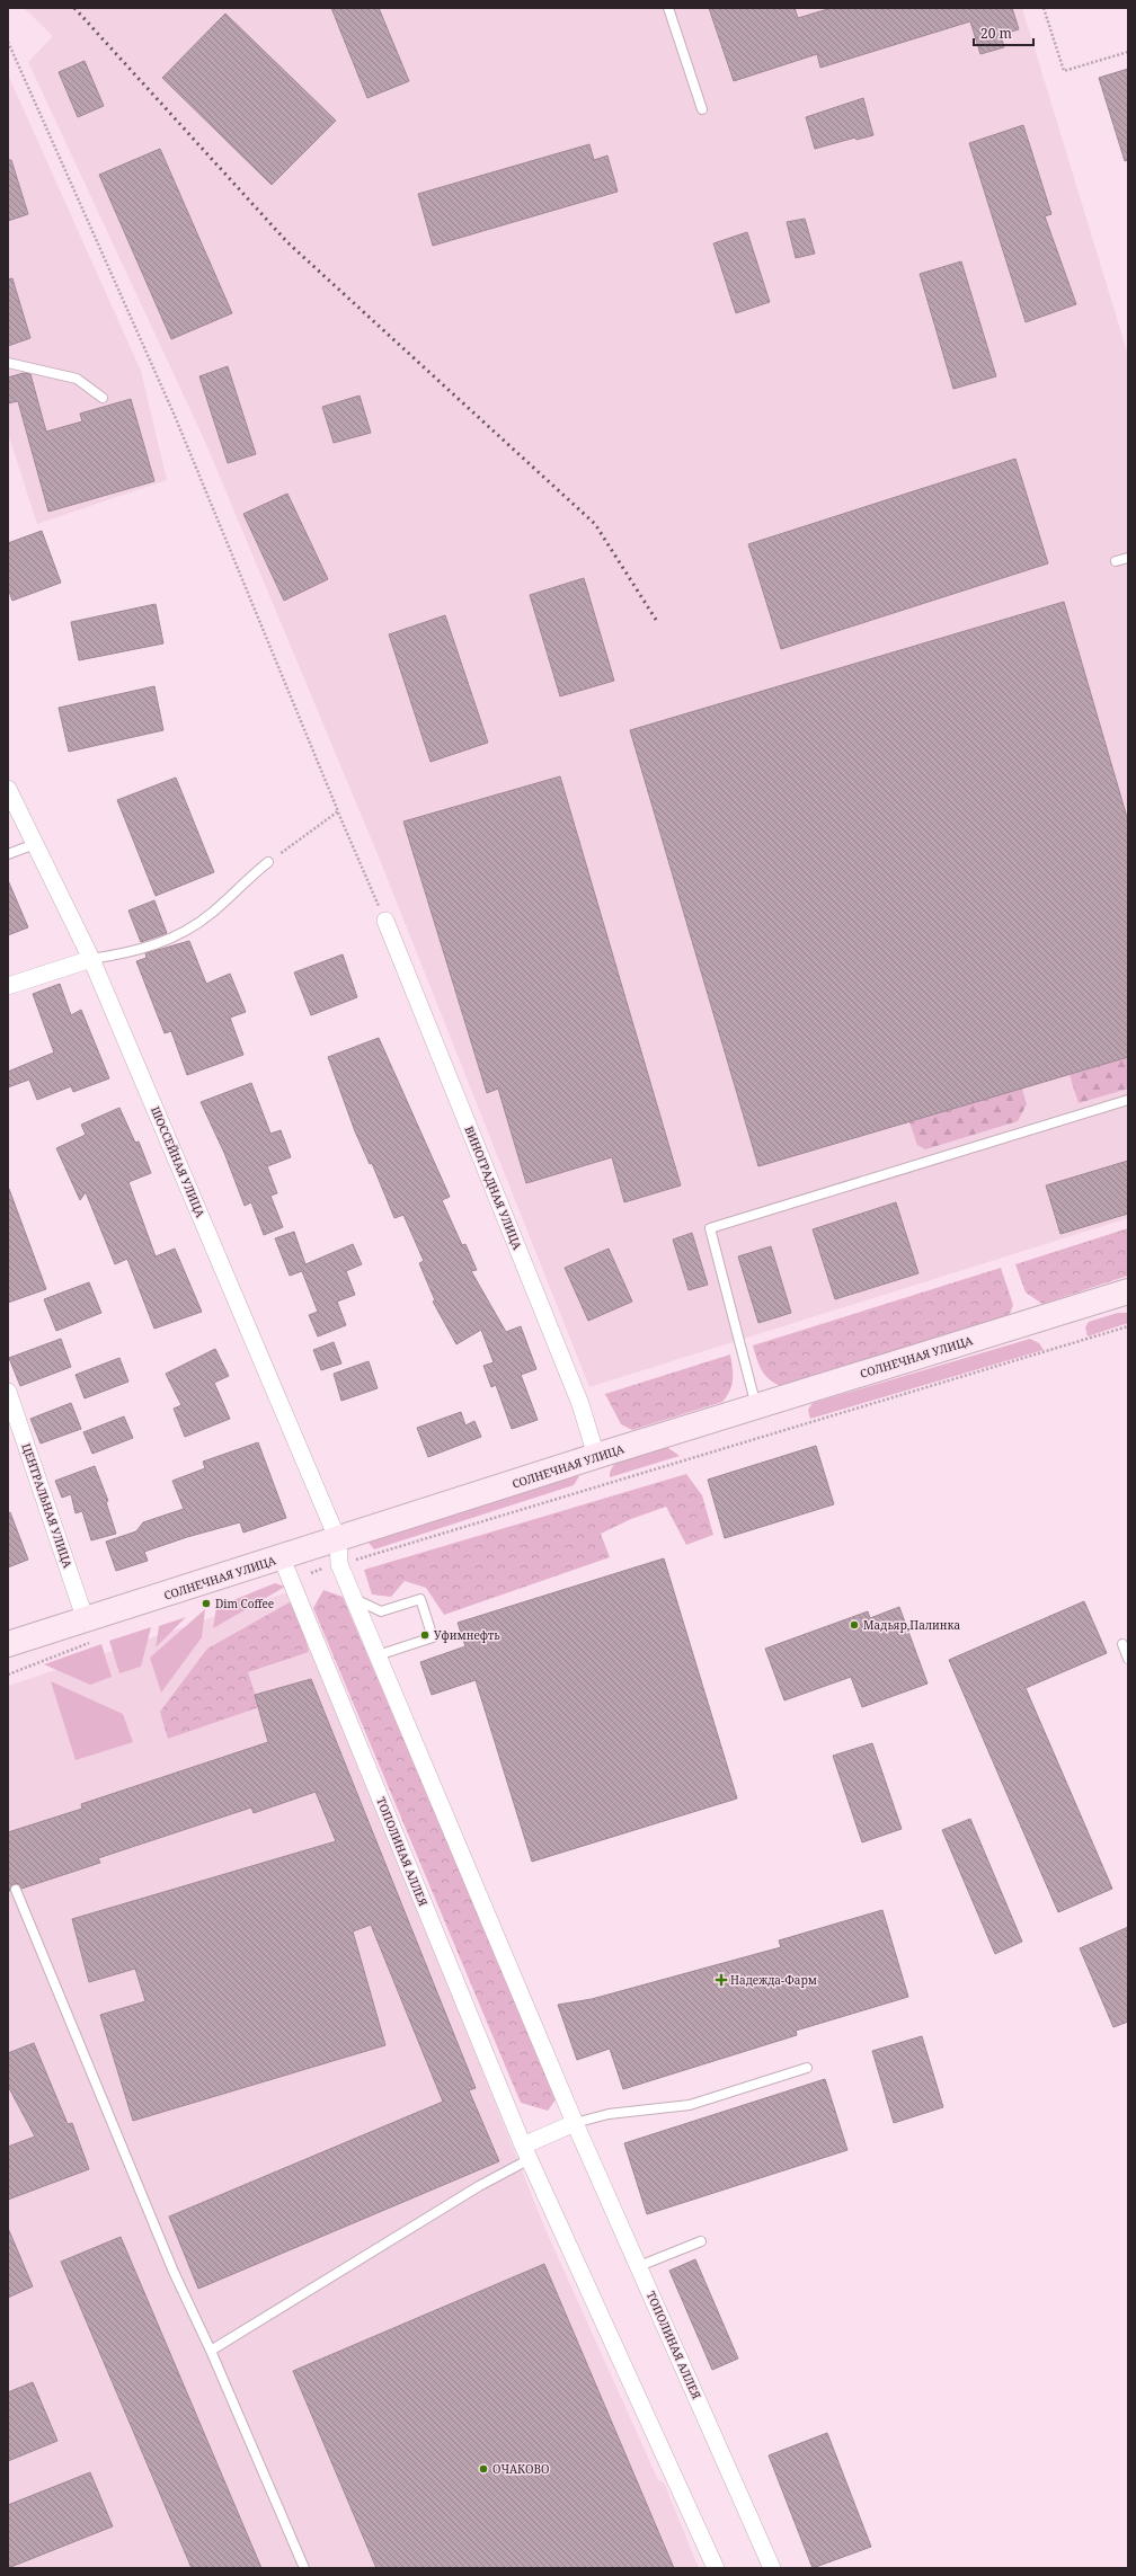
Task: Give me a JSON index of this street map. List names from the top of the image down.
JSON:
{
  "streets": {
    "main road": ["СОЛНЕЧНАЯ УЛИЦА"],
    "street": [
      "ШОССЕЙНАЯ УЛИЦА",
      "ВИНОГРАДНАЯ УЛИЦА",
      "ЦЕНТРАЛЬНАЯ УЛИЦА",
      "ТОПОЛИНАЯ АЛЛЕЯ"
    ]
  },
  "crossings": [
    ["ШОССЕЙНАЯ УЛИЦА", "СОЛНЕЧНАЯ УЛИЦА"],
    ["ШОССЕЙНАЯ УЛИЦА", "ТОПОЛИНАЯ АЛЛЕЯ"],
    ["ВИНОГРАДНАЯ УЛИЦА", "СОЛНЕЧНАЯ УЛИЦА"],
    ["СОЛНЕЧНАЯ УЛИЦА", "ЦЕНТРАЛЬНАЯ УЛИЦА"],
    ["СОЛНЕЧНАЯ УЛИЦА", "ТОПОЛИНАЯ АЛЛЕЯ"]
  ],
  "places": {
    "other": [
      "Dim Coffee",
      "Мадьяр,Палинка",
      "Уфимнефть",
      "ОЧАКОВО"
    ],
    "health": ["Надежда-Фарм"]
  },
  "scale_bar": "20 m"
}
